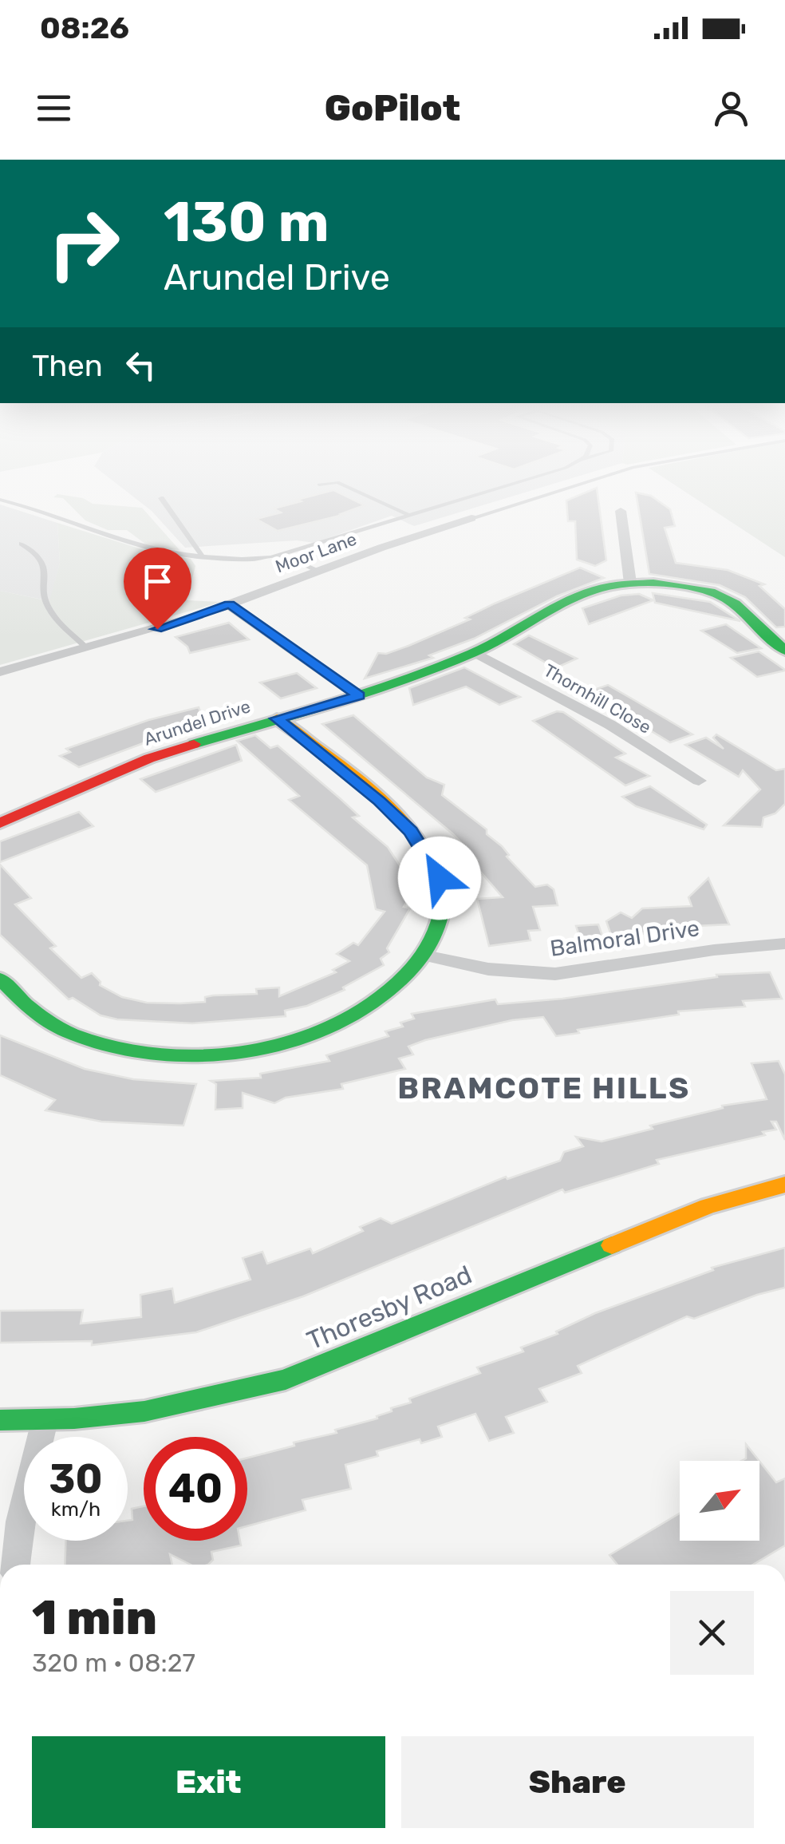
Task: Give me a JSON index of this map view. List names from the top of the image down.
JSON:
{
  "streets": {
    "street": [
      "Moor Lane",
      "Thornhill Close",
      "Arundel Drive",
      "Balmoral Drive",
      "Thoresby Road"
    ]
  },
  "crossings": [
    ["Thornhill Close", "Arundel Drive"]
  ],
  "districts": ["BRAMCOTE HILLS"],
  "north": "top right",
  "page": {
    "status": "08:26",
    "header": "GoPilot",
    "turn": ["130 m", "Arundel Drive"],
    "then": "Then",
    "speed": "30 km/h",
    "limit": "40",
    "heading": ["1 min", "320 m · 08:27"],
    "buttons": ["Exit", "Share"]
  }
}
